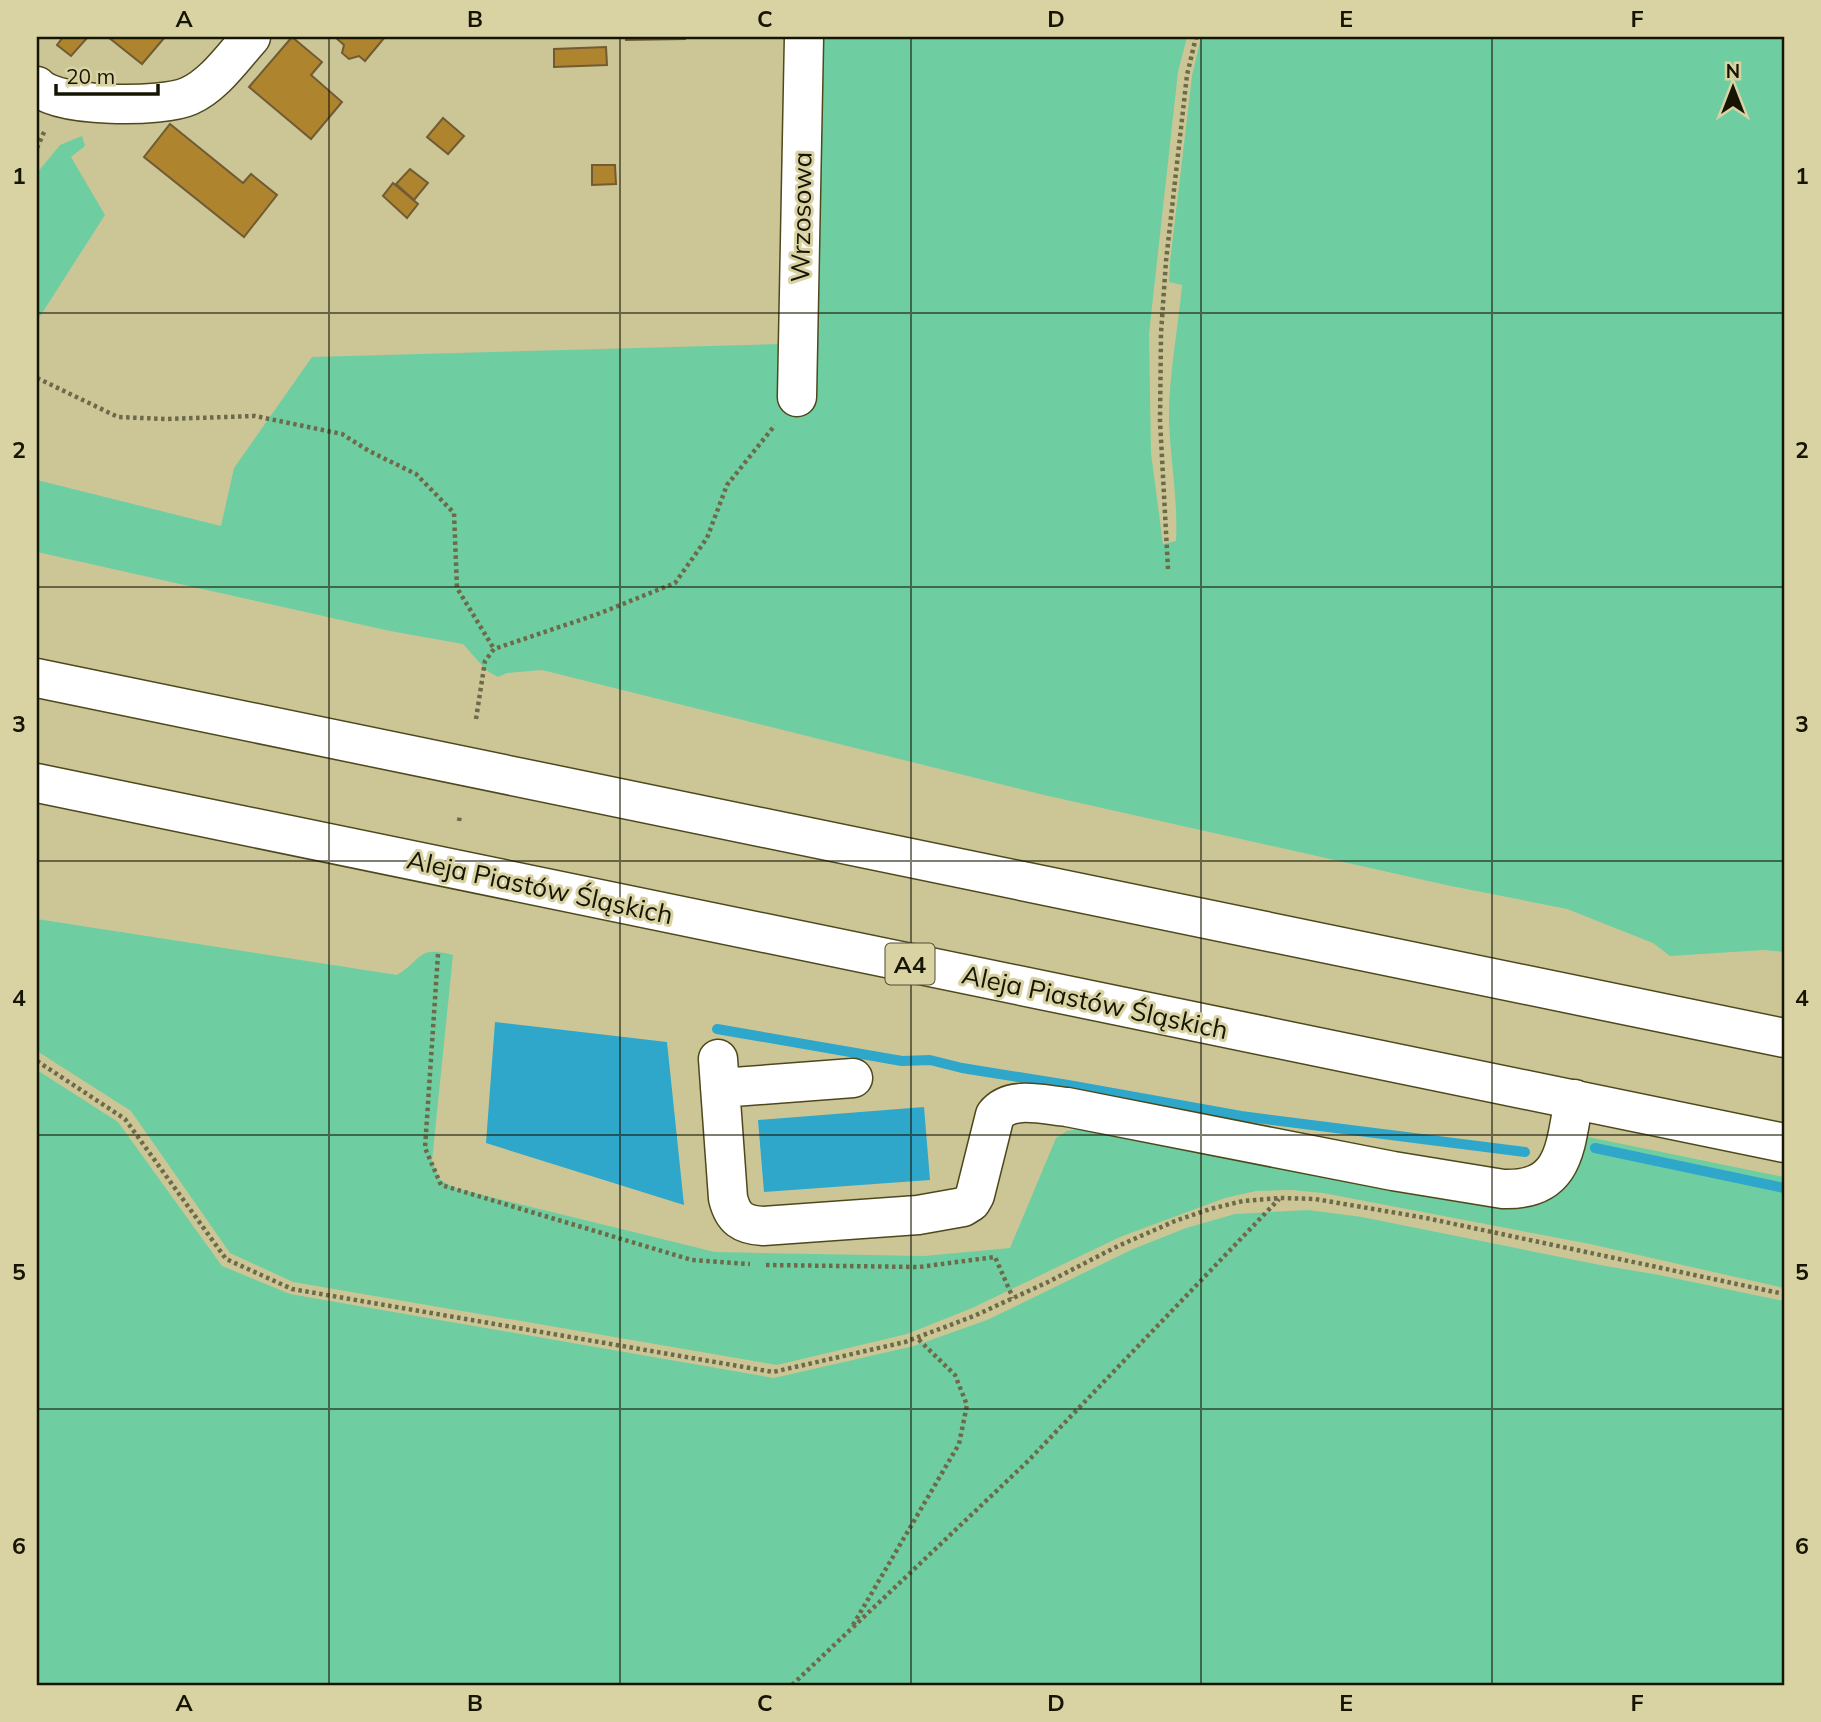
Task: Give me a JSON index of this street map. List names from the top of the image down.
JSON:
{
  "streets": {
    "main road": ["Wrzosowa", "Aleja Piastów Śląskich", "A4"]
  },
  "scale_bar": "20 m",
  "north": "top",
  "grid": {
    "columns": [
      "A",
      "B",
      "C",
      "D",
      "E",
      "F"
    ],
    "rows": [
      "1",
      "2",
      "3",
      "4",
      "5",
      "6"
    ]
  }
}
